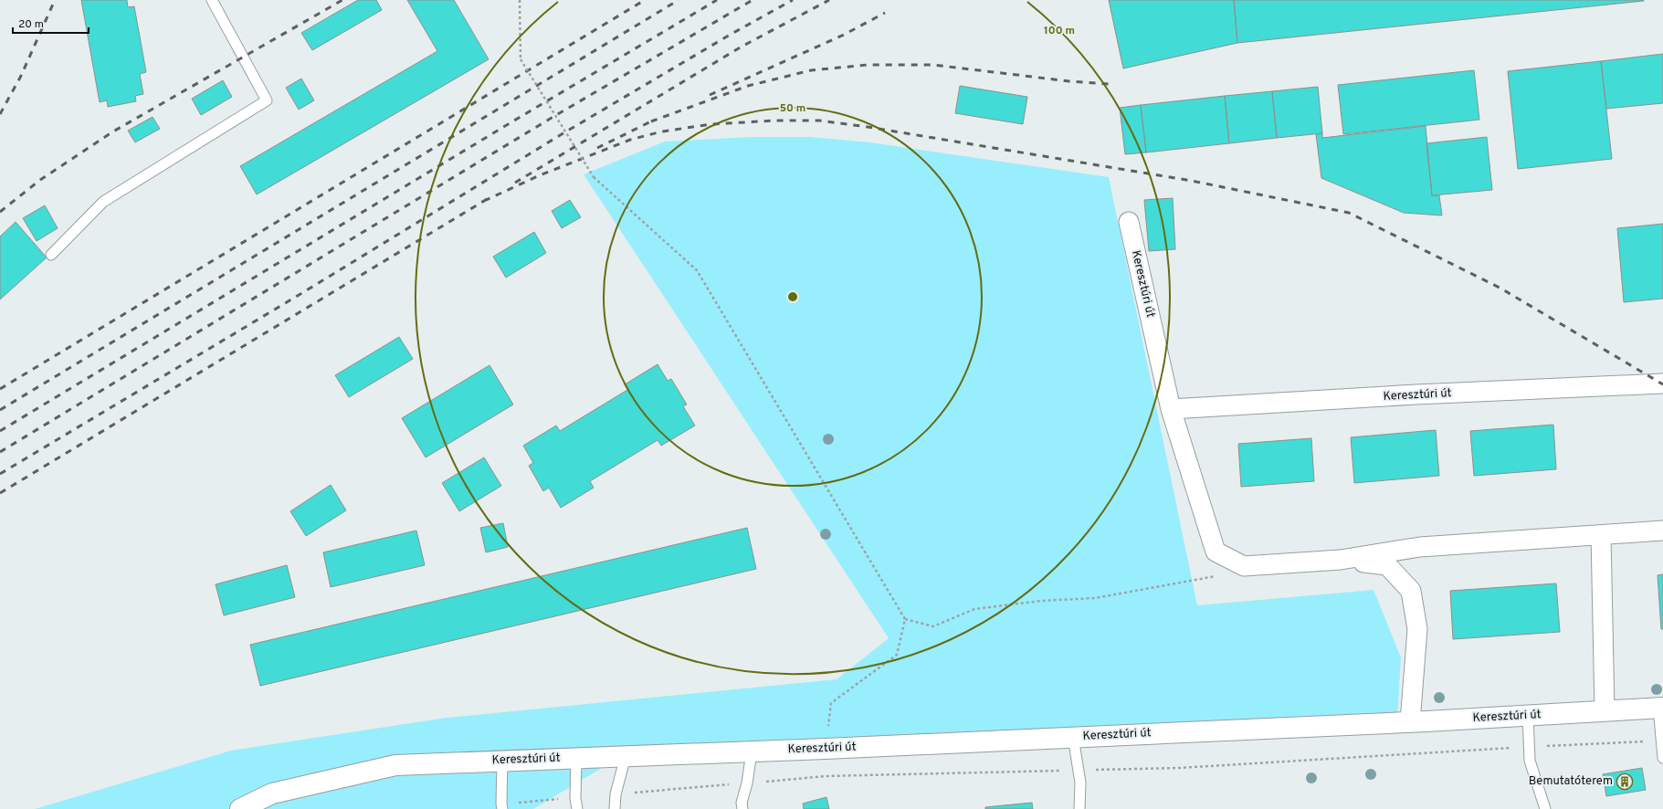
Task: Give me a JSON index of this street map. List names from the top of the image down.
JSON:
{
  "streets": {
    "main road": ["Keresztúri út"]
  },
  "places": {
    "building": ["Bemutatóterem"]
  },
  "scale_bar": "20 m",
  "rings": ["100 m", "50 m"]
}
